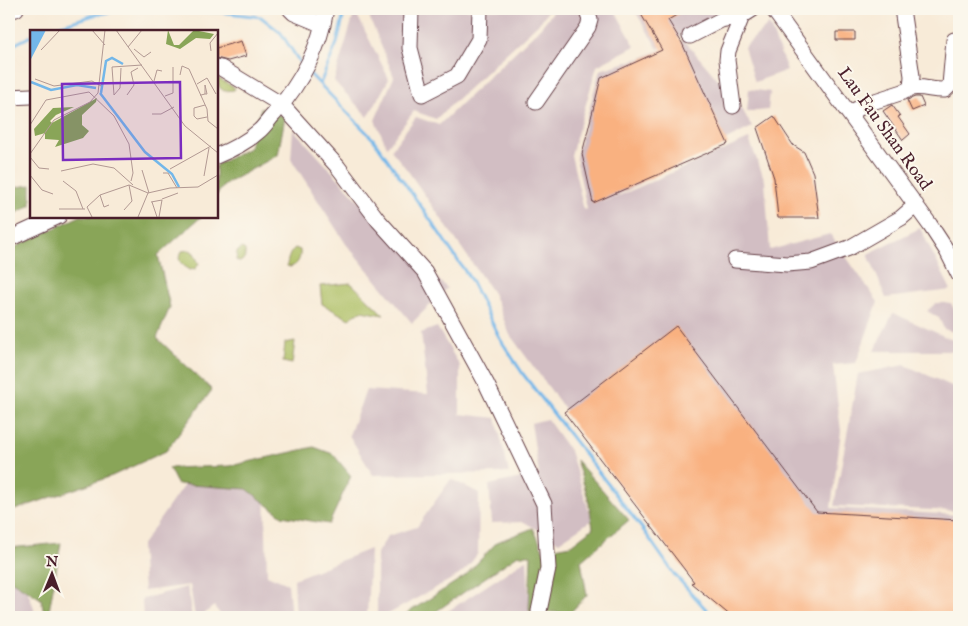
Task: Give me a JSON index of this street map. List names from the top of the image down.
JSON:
{
  "streets": {
    "street": ["Lau Fau Shan Road"]
  },
  "north": "top"
}
